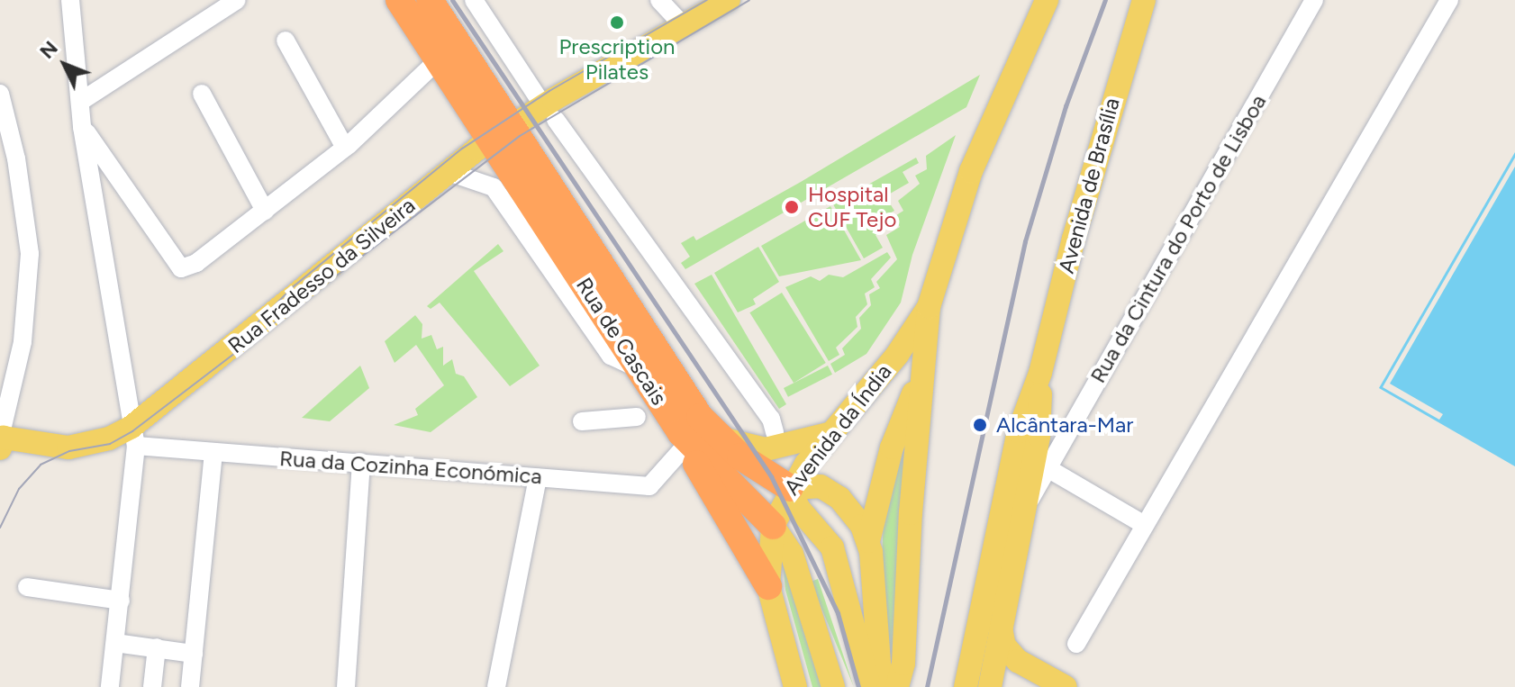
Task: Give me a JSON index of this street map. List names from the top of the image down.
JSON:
{
  "streets": {
    "highway": ["Rua de Cascais"],
    "main road": ["Avenida de Brasília", "Rua Fradesso da Silveira", "Avenida da Índia"],
    "street": ["Rua da Cintura do Porto de Lisboa", "Rua da Cozinha Económica"]
  },
  "crossings": [
    ["Avenida de Brasília", "Rua da Cintura do Porto de Lisboa"],
    ["Rua Fradesso da Silveira", "Rua de Cascais"],
    ["Rua Fradesso da Silveira", "Rua da Cozinha Económica"],
    ["Rua de Cascais", "Avenida da Índia"],
    ["Rua de Cascais", "Rua da Cozinha Económica"]
  ],
  "places": ["Prescription Pilates", "Hospital CUF Tejo", "Alcântara-Mar"],
  "north": "top left"
}
